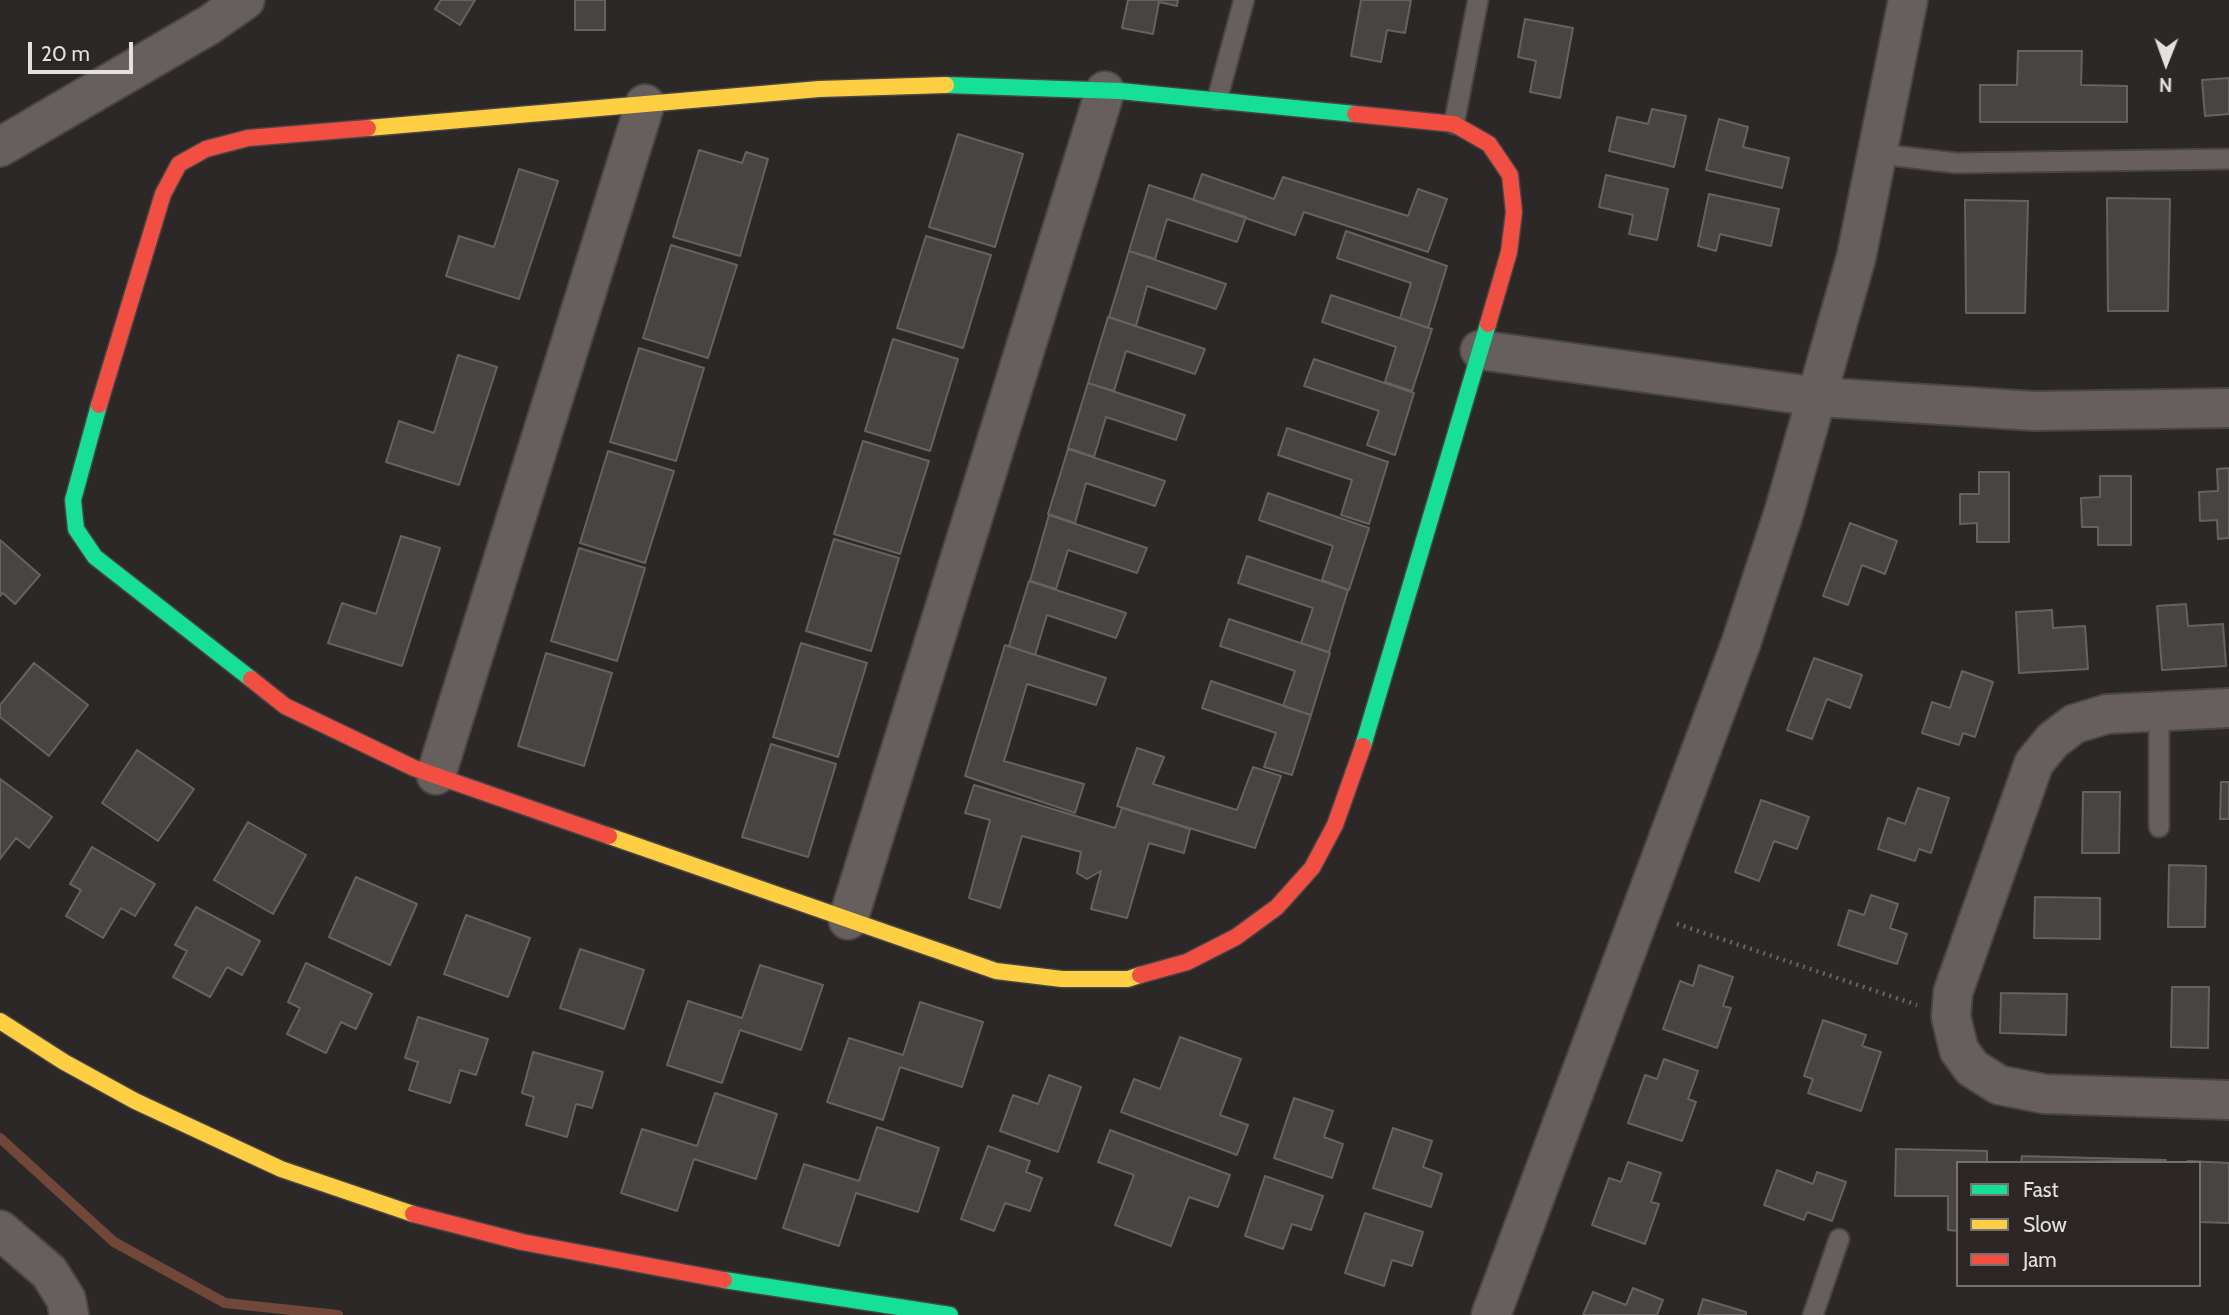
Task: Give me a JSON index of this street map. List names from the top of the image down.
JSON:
{
  "legend": ["Fast", "Slow", "Jam"],
  "scale_bar": "20 m",
  "north": "bottom"
}
